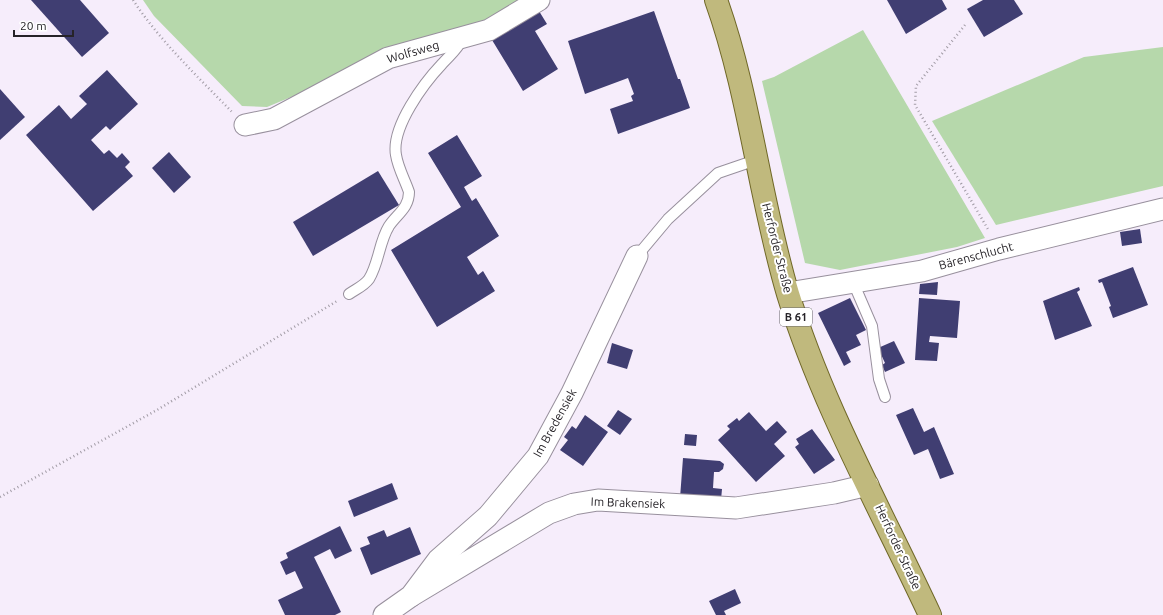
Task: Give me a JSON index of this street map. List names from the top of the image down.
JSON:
{
  "streets": {
    "main road": ["Herforder Straße", "B 61"],
    "street": [
      "Wolfsweg",
      "Bärenschlucht",
      "Im Bredensiek",
      "Im Brakensiek"
    ]
  },
  "crossings": [
    ["Herforder Straße", "Bärenschlucht"],
    ["Herforder Straße", "Im Brakensiek"],
    ["Im Bredensiek", "Im Brakensiek"]
  ],
  "scale_bar": "20 m"
}
